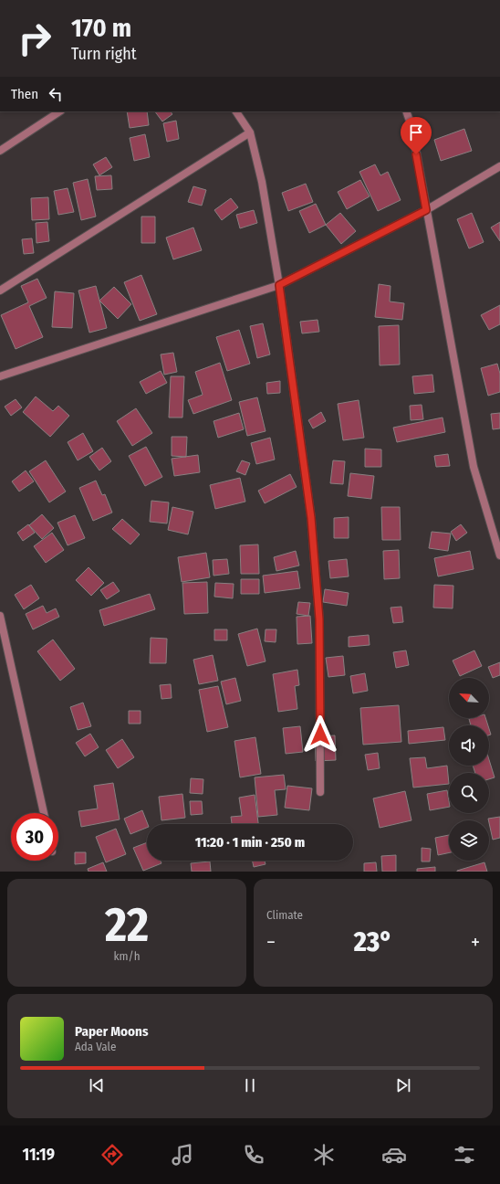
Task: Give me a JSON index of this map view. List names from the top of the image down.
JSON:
{
  "north": "top left",
  "page": {
    "turn": ["170 m", "Turn right"],
    "then": "Then",
    "limit": "30",
    "trip": "11:20 · 1 min · 250 m",
    "tile": [
      ["22", "km/h"],
      "Climate"
    ],
    "heat": ["−", "23°", "+"],
    "song": ["Paper Moons", "Ada Vale"],
    "tabs": "11:19"
  }
}
